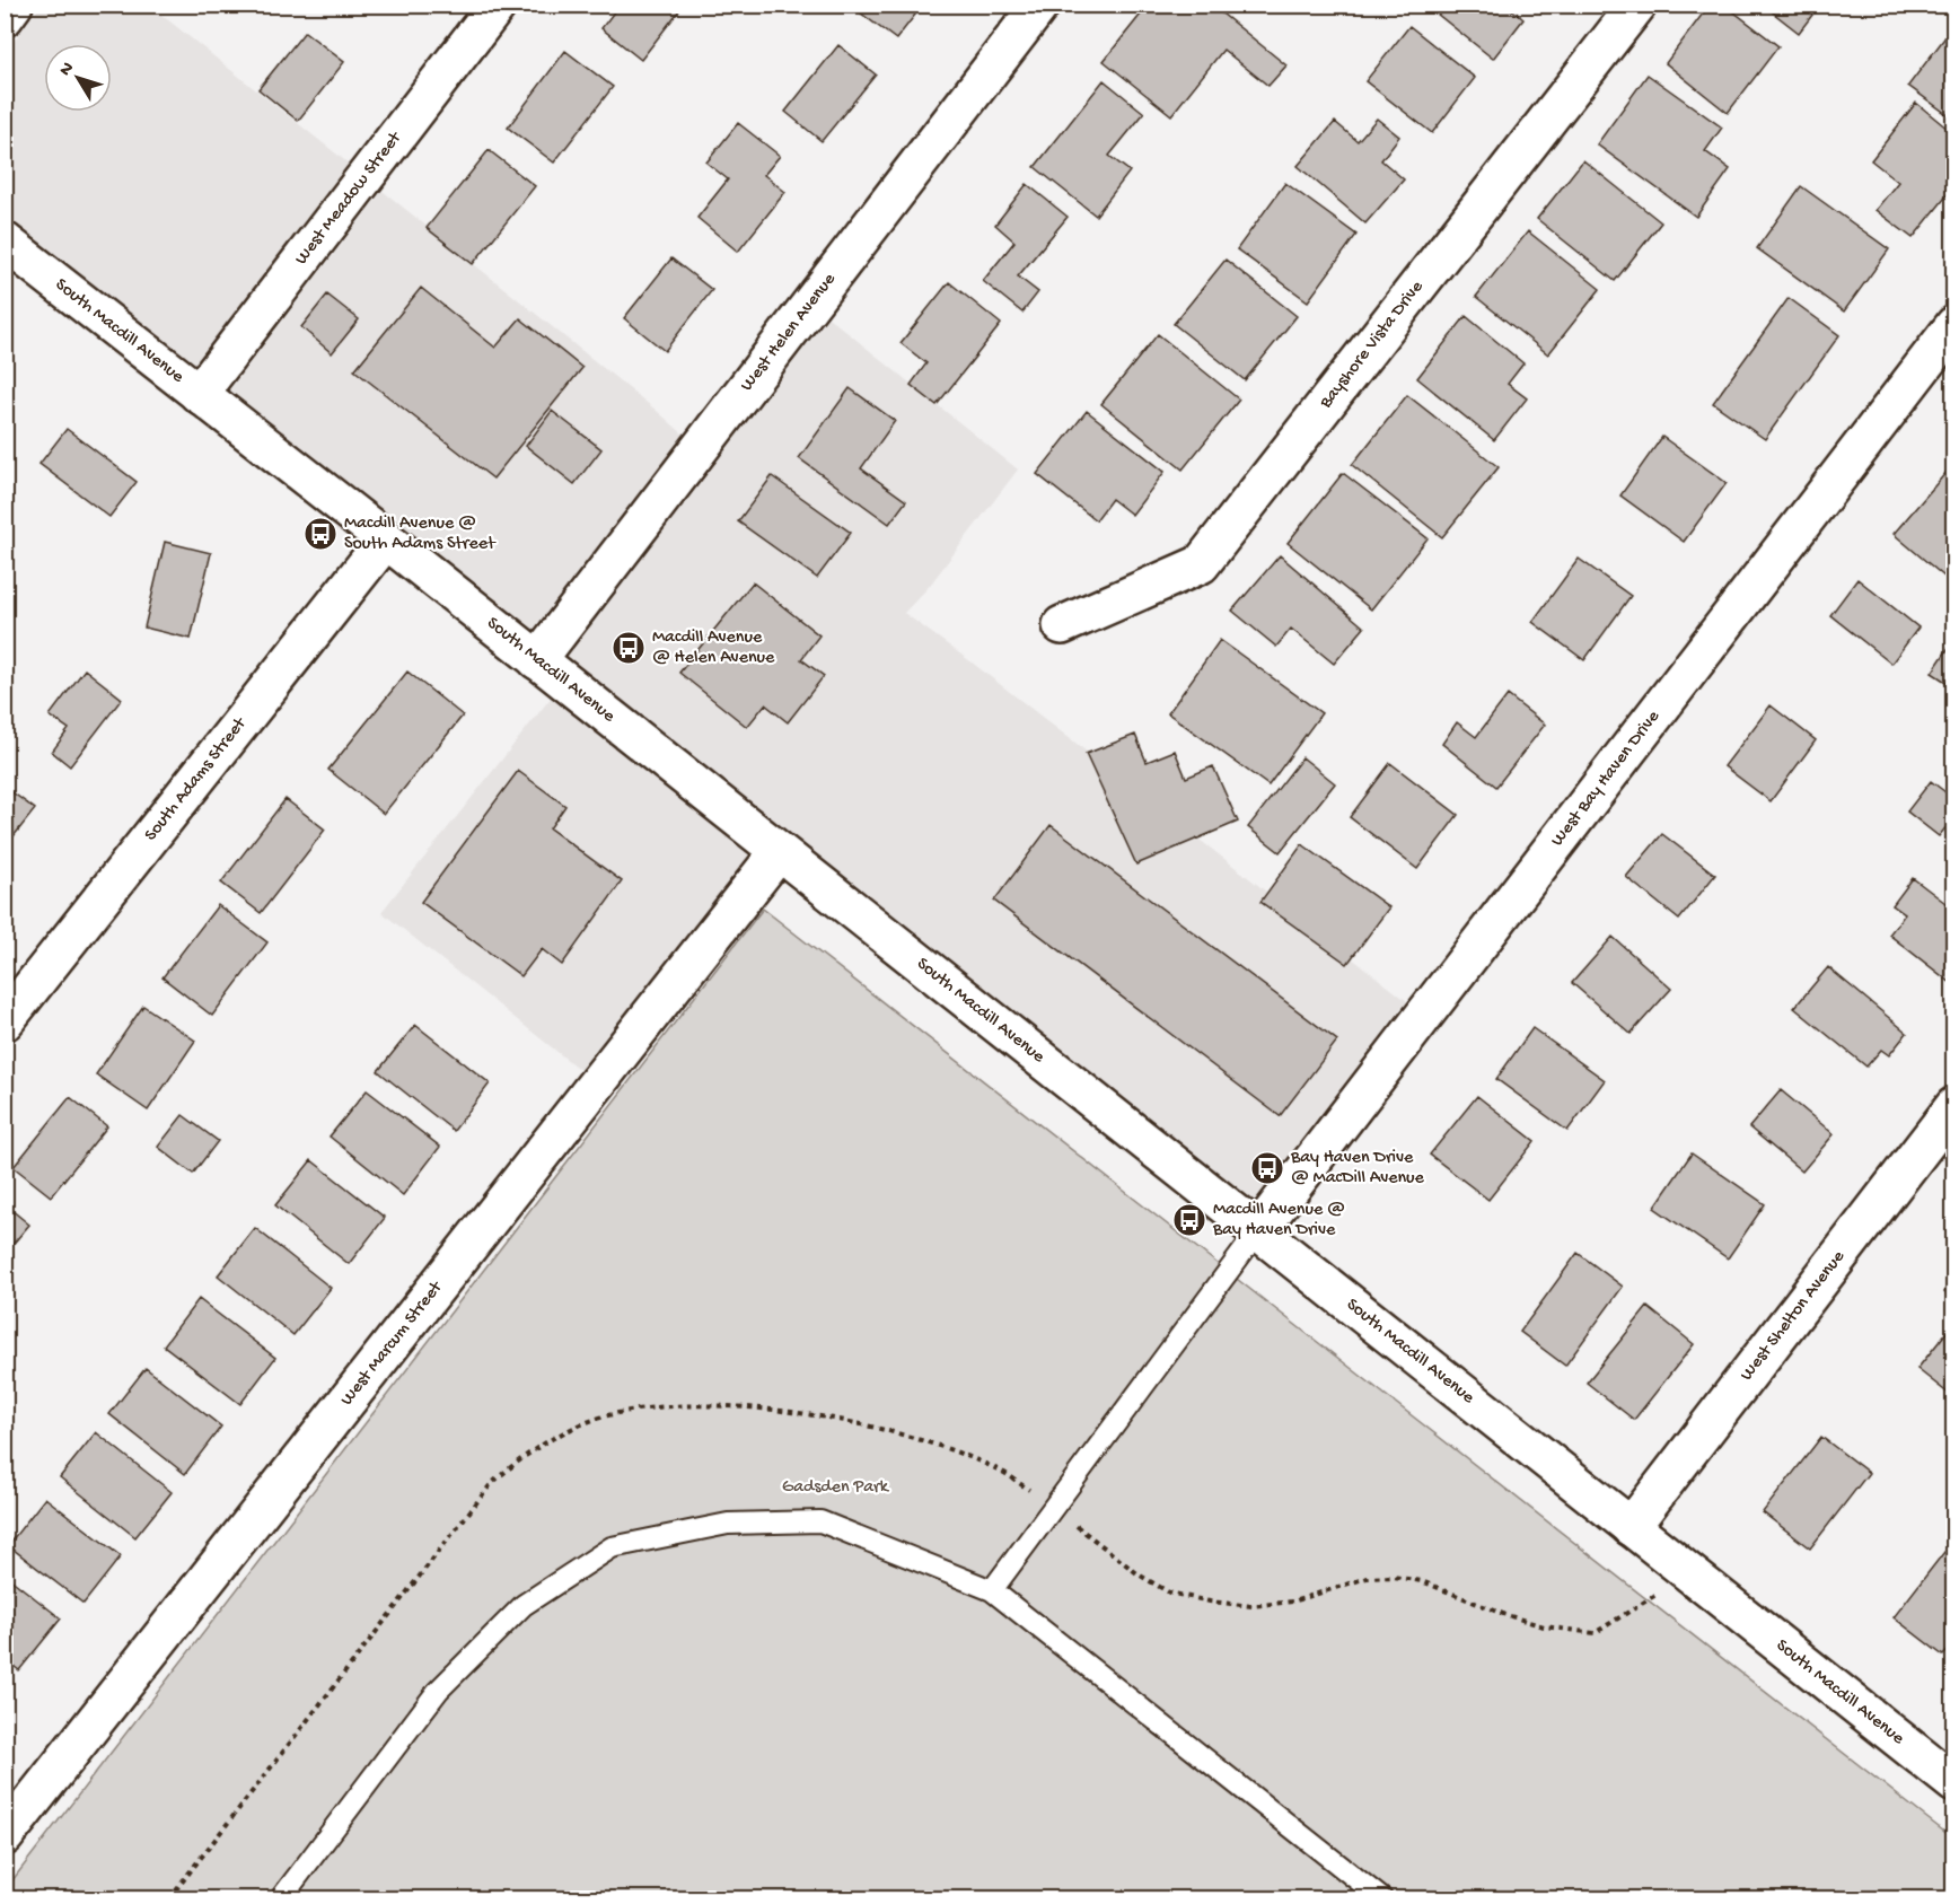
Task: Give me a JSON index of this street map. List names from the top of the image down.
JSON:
{
  "streets": {
    "street": [
      "West Meadow Street",
      "South Macdill Avenue",
      "West Helen Avenue",
      "Bayshore Vista Drive",
      "West Bay Haven Drive",
      "South Adams Street",
      "West Shelton Avenue",
      "West Marcum Street"
    ]
  },
  "crossings": [
    ["West Meadow Street", "South Macdill Avenue"],
    ["South Macdill Avenue", "West Helen Avenue"],
    ["South Macdill Avenue", "West Bay Haven Drive"],
    ["South Macdill Avenue", "South Adams Street"],
    ["South Macdill Avenue", "West Shelton Avenue"],
    ["South Macdill Avenue", "West Marcum Street"]
  ],
  "parks": ["Gadsden Park"],
  "places": {
    "bus stop": [
      "Macdill Avenue @ South Adams Street",
      "Macdill Avenue @ Helen Avenue",
      "Bay Haven Drive @ MacDill Avenue",
      "Macdill Avenue @ Bay Haven Drive"
    ]
  },
  "north": "top left"
}
